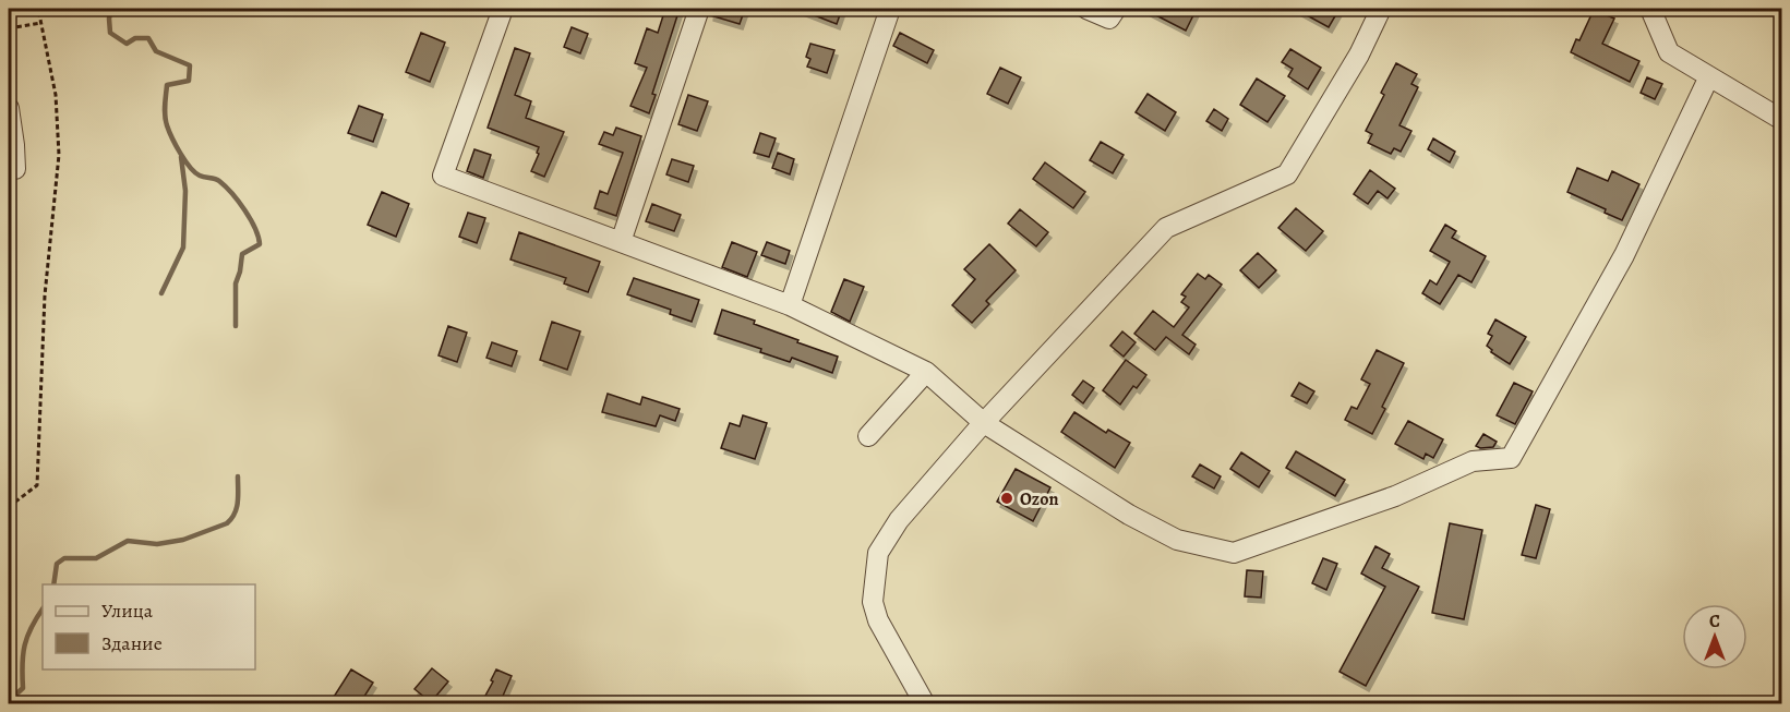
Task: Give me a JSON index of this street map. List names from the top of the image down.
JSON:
{
  "places": ["Ozon"],
  "legend": ["Улица", "Здание"],
  "north": "top"
}
